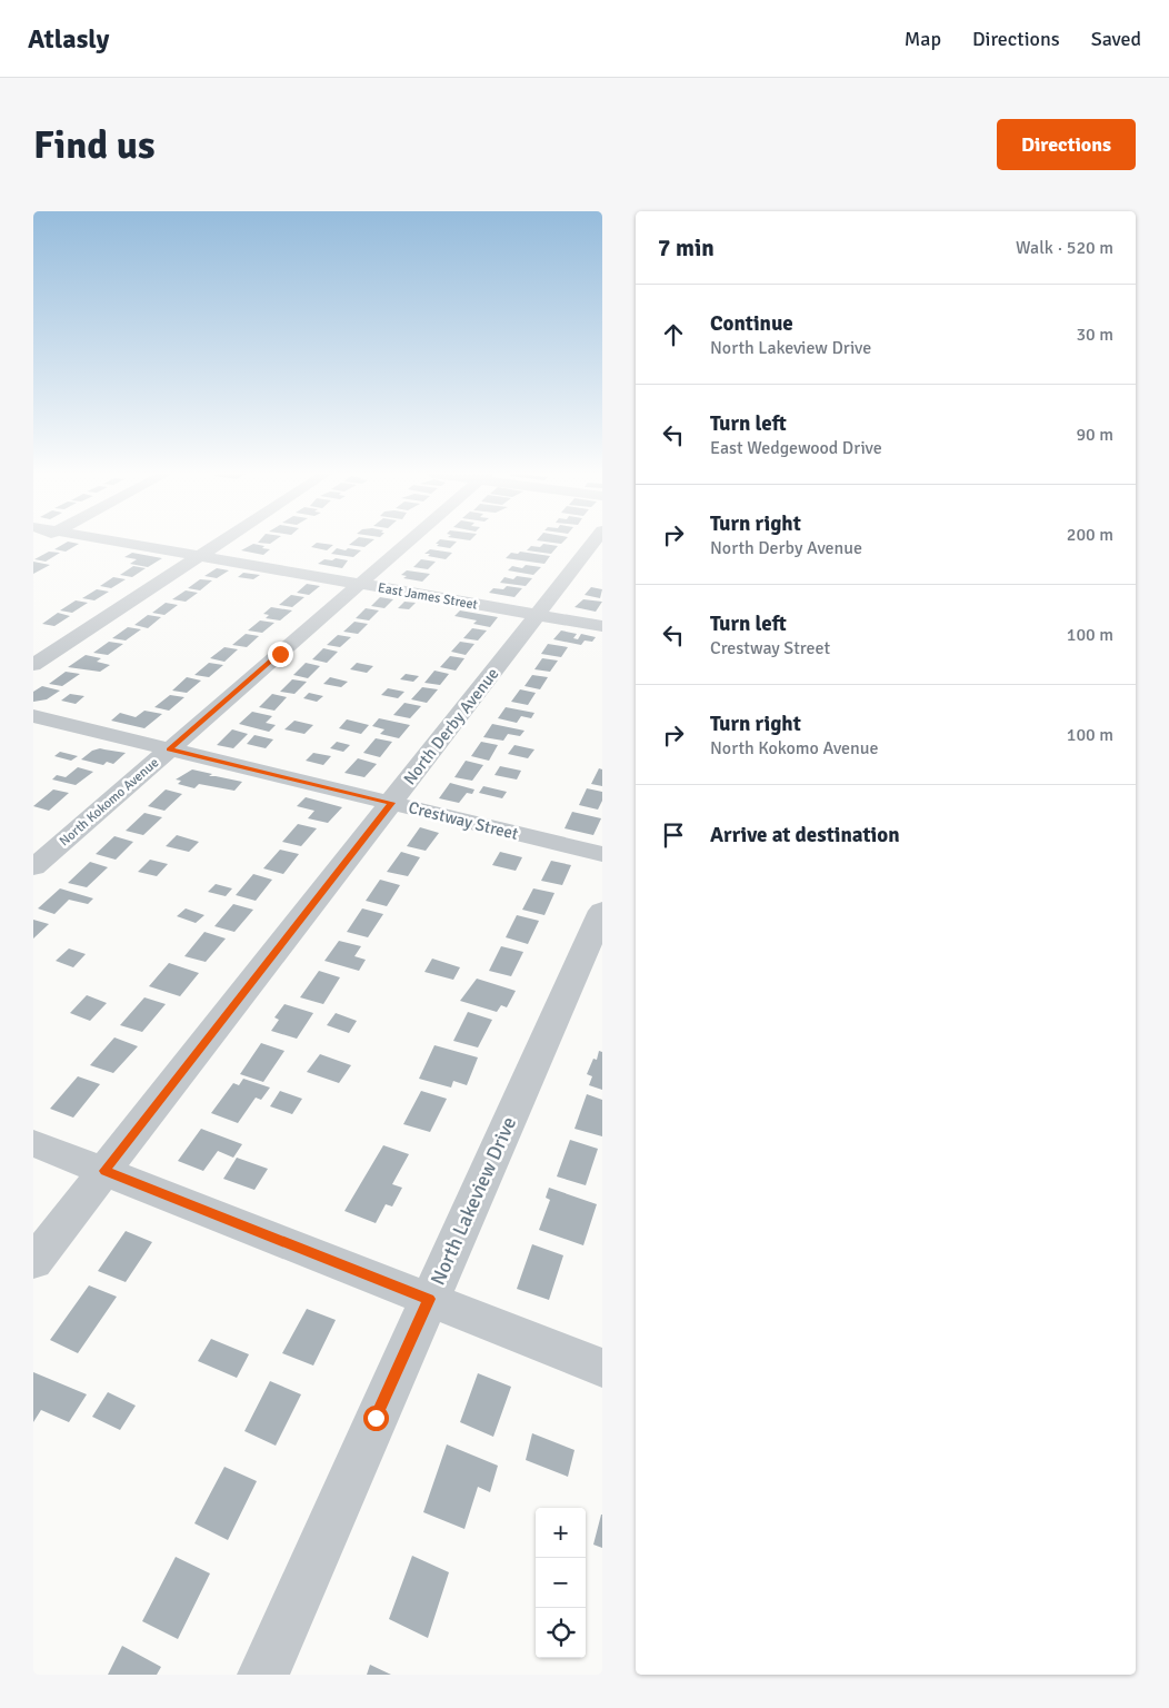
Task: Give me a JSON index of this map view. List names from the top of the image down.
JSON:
{
  "streets": {
    "street": [
      "East James Street",
      "North Derby Avenue",
      "North Kokomo Avenue",
      "Crestway Street",
      "North Lakeview Drive"
    ]
  },
  "crossings": [
    ["East James Street", "North Derby Avenue"],
    ["East James Street", "North Kokomo Avenue"],
    ["North Derby Avenue", "Crestway Street"],
    ["North Kokomo Avenue", "Crestway Street"]
  ],
  "page": {
    "header": "Atlasly",
    "nav": ["Map", "Directions", "Saved"],
    "buttons": "Directions",
    "title": "Find us",
    "heading": ["7 min", "Walk · 520 m"],
    "list": [
      ["Continue", "North Lakeview Drive", "30 m"],
      ["Turn left", "East Wedgewood Drive", "90 m"],
      ["Turn right", "North Derby Avenue", "200 m"],
      ["Turn left", "Crestway Street", "100 m"],
      ["Turn right", "North Kokomo Avenue", "100 m"],
      "Arrive at destination"
    ],
    "map_buttons": ["+", "−"]
  }
}
